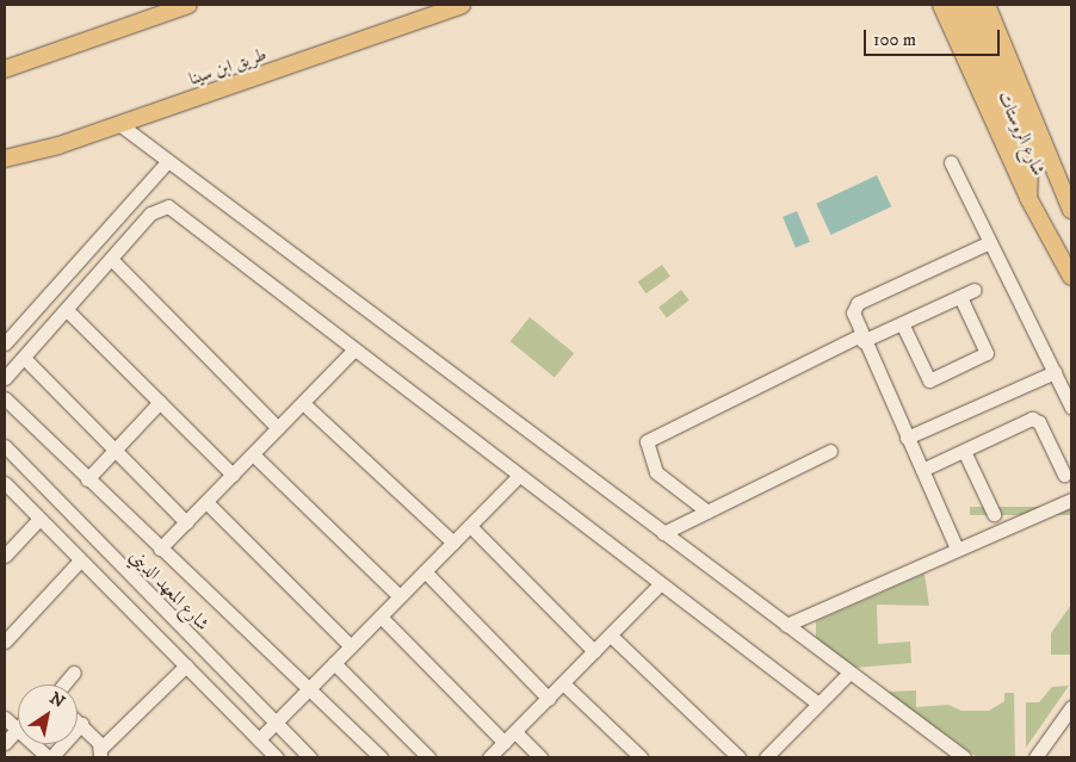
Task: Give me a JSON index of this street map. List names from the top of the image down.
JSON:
{
  "streets": {
    "main road": ["طريق ابن سينا", "شارع الروستات"],
    "street": ["شارع المعهد الديني"]
  },
  "scale_bar": "100 m",
  "north": "top right"
}
